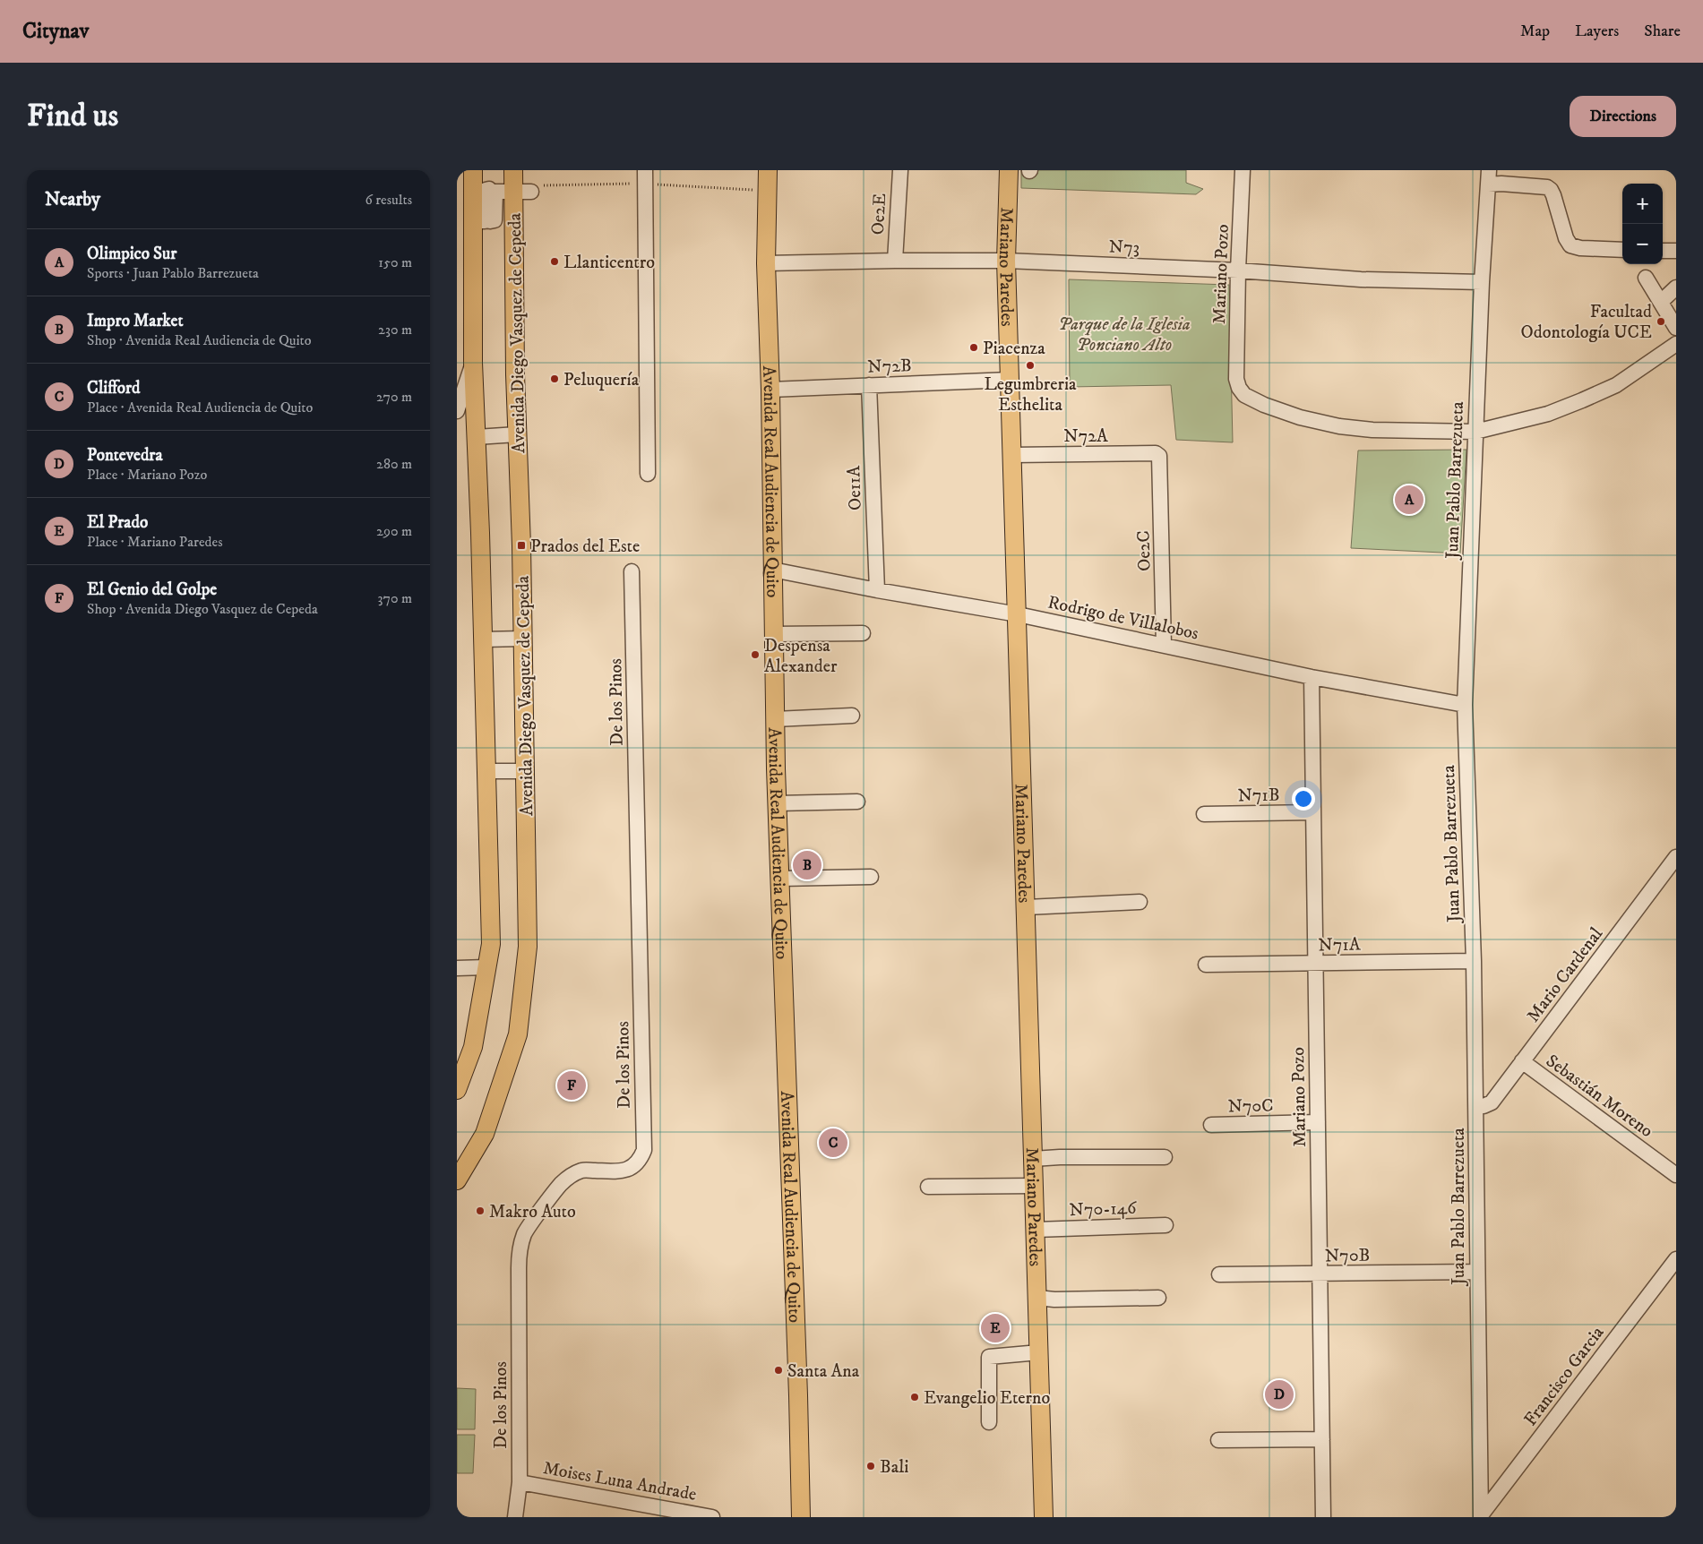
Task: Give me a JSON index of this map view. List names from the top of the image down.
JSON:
{
  "streets": {
    "main road": ["Mariano Paredes", "Avenida Diego Vasquez de Cepeda", "Avenida Real Audiencia de Quito"],
    "street": [
      "Oe2E",
      "N73",
      "Mariano Pozo",
      "N72B",
      "N72A",
      "Juan Pablo Barrezueta",
      "Oe11A",
      "Oe2C",
      "Rodrigo de Villalobos",
      "De los Pinos",
      "N71B",
      "N71A",
      "Mario Cardenal",
      "Sebastián Moreno",
      "N70C",
      "N70-146",
      "N70B",
      "Francisco Garcia",
      "Moises Luna Andrade"
    ]
  },
  "crossings": [
    ["Oe2E", "N73"],
    ["N73", "Mariano Paredes"],
    ["N73", "Mariano Pozo"],
    ["N73", "Juan Pablo Barrezueta"],
    ["N73", "Avenida Real Audiencia de Quito"],
    ["Mariano Paredes", "N72B"],
    ["Mariano Paredes", "N72A"],
    ["Mariano Paredes", "Rodrigo de Villalobos"],
    ["Mariano Paredes", "N70-146"],
    ["Mariano Pozo", "Juan Pablo Barrezueta"],
    ["Mariano Pozo", "Rodrigo de Villalobos"],
    ["Mariano Pozo", "N71B"],
    ["Mariano Pozo", "N71A"],
    ["Mariano Pozo", "N70C"],
    ["Mariano Pozo", "N70B"],
    ["N72B", "Avenida Real Audiencia de Quito"],
    ["N72B", "Oe11A"],
    ["N72A", "Oe2C"],
    ["Juan Pablo Barrezueta", "Rodrigo de Villalobos"],
    ["Juan Pablo Barrezueta", "N71A"],
    ["Juan Pablo Barrezueta", "Mario Cardenal"],
    ["Juan Pablo Barrezueta", "N70B"],
    ["Juan Pablo Barrezueta", "Francisco Garcia"],
    ["Avenida Real Audiencia de Quito", "Rodrigo de Villalobos"],
    ["Oe11A", "Rodrigo de Villalobos"],
    ["Oe2C", "Rodrigo de Villalobos"],
    ["De los Pinos", "Moises Luna Andrade"],
    ["Mario Cardenal", "Sebastián Moreno"]
  ],
  "parks": ["Parque de la Iglesia Ponciano Alto"],
  "places": {
    "other": [
      "Llanticentro",
      "Facultad Odontología UCE",
      "Piacenza",
      "Legumbreria Esthelita",
      "Peluquería",
      "Despensa Alexander",
      "Makro Auto",
      "Santa Ana",
      "Evangelio Eterno",
      "Bali"
    ],
    "transit": ["Prados del Este"]
  },
  "page": {
    "header": "Citynav",
    "nav": ["Map", "Layers", "Share"],
    "buttons": "Directions",
    "title": "Find us",
    "heading": ["Nearby", "6 results"],
    "map_buttons": ["+", "−"],
    "list": [
      {
        "mark": "A",
        "name": "Olimpico Sur",
        "note": "Sports · Juan Pablo Barrezueta",
        "value": "150 m"
      },
      {
        "mark": "B",
        "name": "Impro Market",
        "note": "Shop · Avenida Real Audiencia de Quito",
        "value": "230 m"
      },
      {
        "mark": "C",
        "name": "Clifford",
        "note": "Place · Avenida Real Audiencia de Quito",
        "value": "270 m"
      },
      {
        "mark": "D",
        "name": "Pontevedra",
        "note": "Place · Mariano Pozo",
        "value": "280 m"
      },
      {
        "mark": "E",
        "name": "El Prado",
        "note": "Place · Mariano Paredes",
        "value": "290 m"
      },
      {
        "mark": "F",
        "name": "El Genio del Golpe",
        "note": "Shop · Avenida Diego Vasquez de Cepeda",
        "value": "370 m"
      }
    ],
    "pins": [
      "A",
      "B",
      "F",
      "C",
      "E",
      "D"
    ]
  }
}
